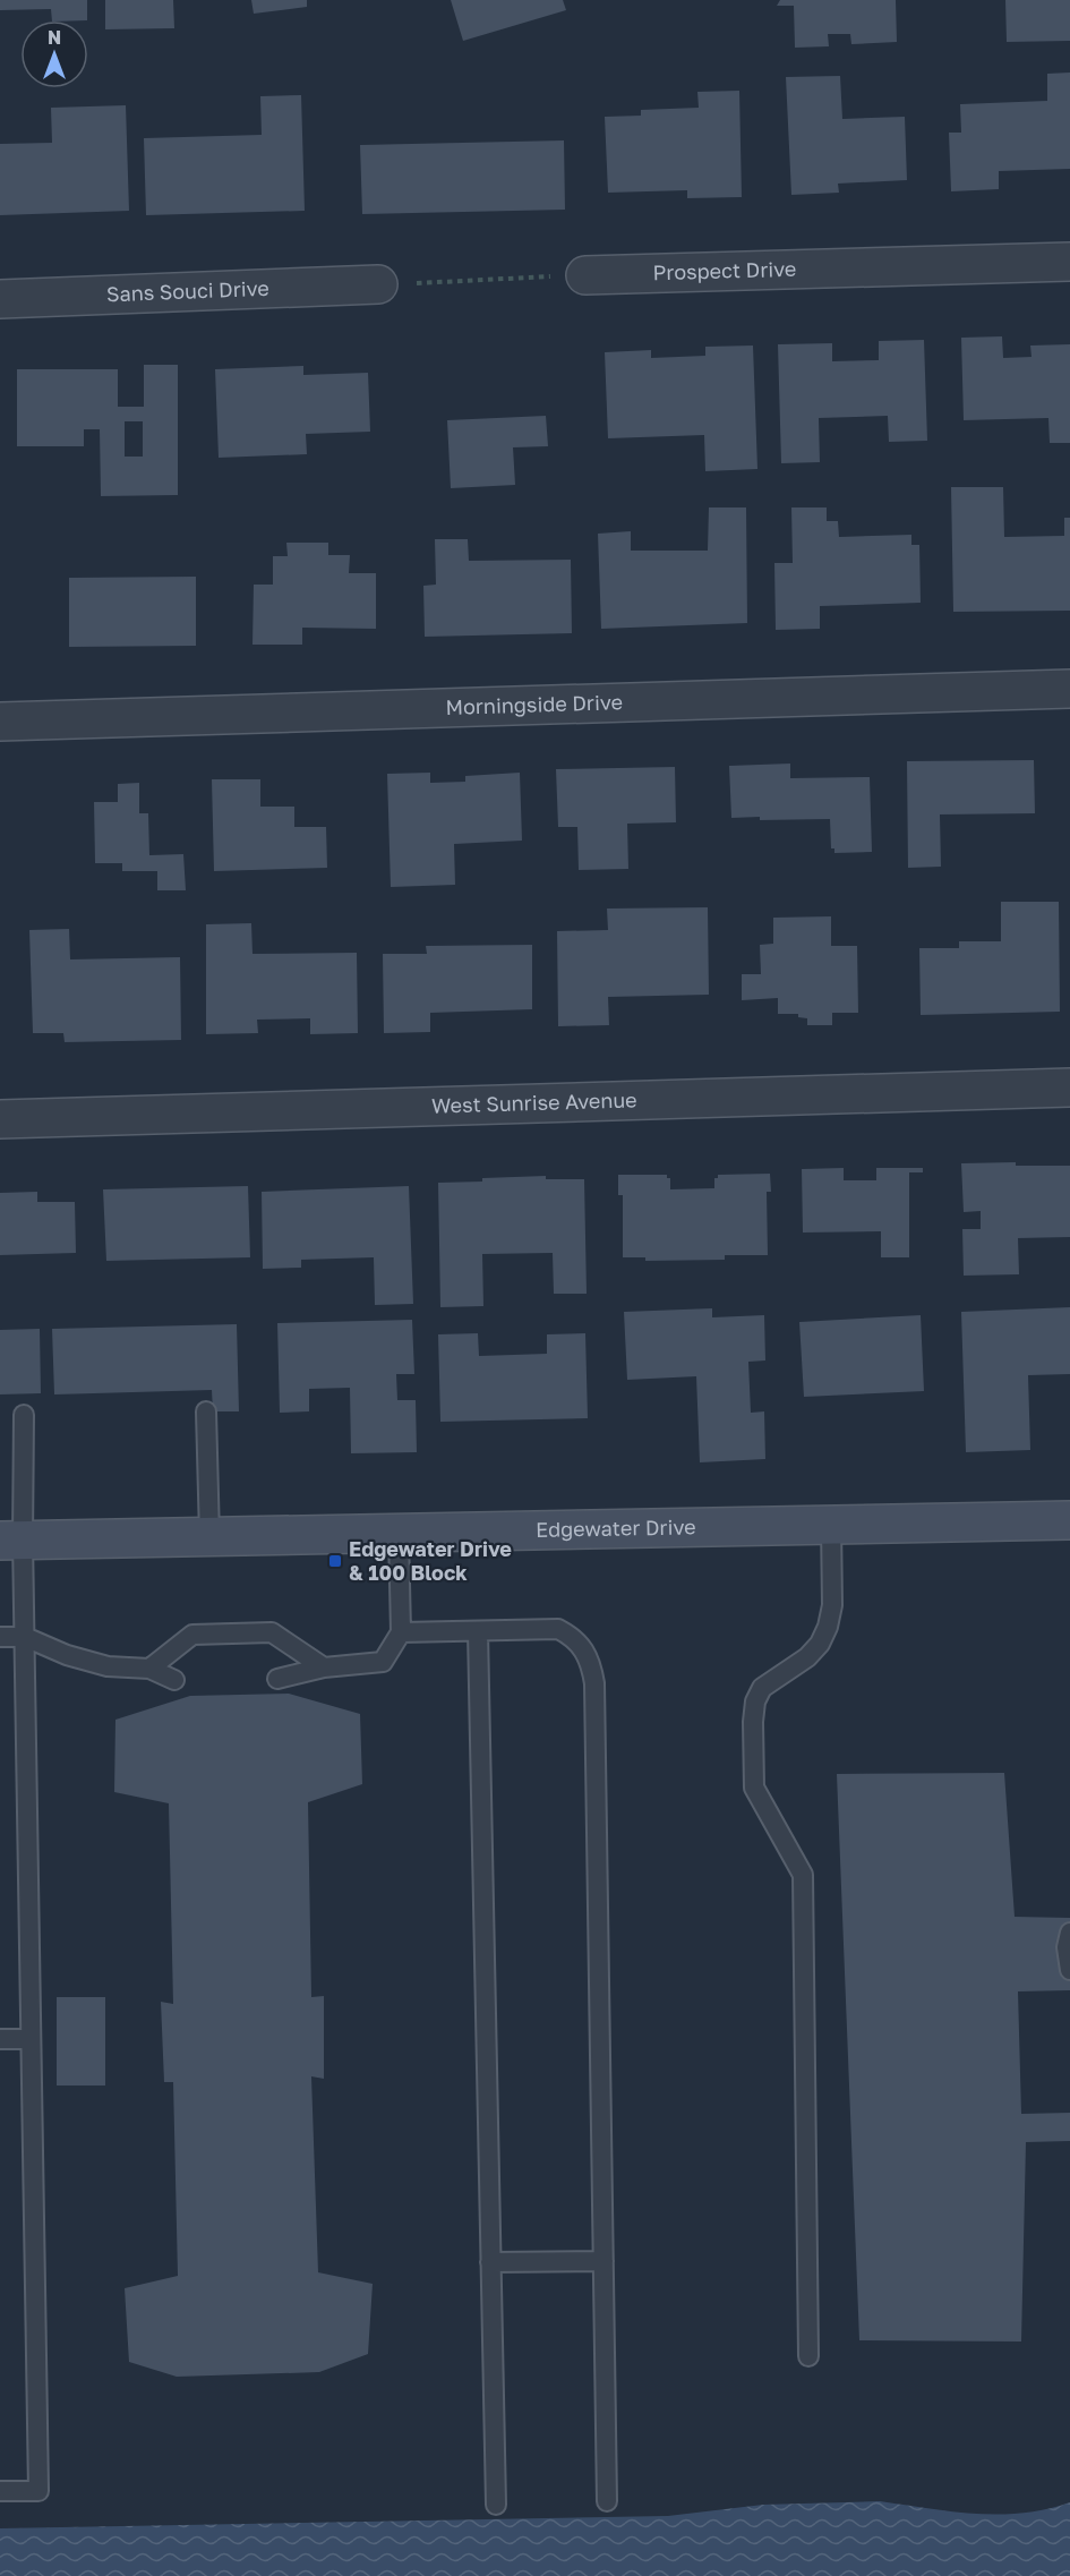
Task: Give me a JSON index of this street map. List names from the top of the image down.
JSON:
{
  "streets": {
    "street": [
      "Prospect Drive",
      "Sans Souci Drive",
      "Morningside Drive",
      "West Sunrise Avenue",
      "Edgewater Drive"
    ]
  },
  "places": {
    "transit": ["Edgewater Drive & 100 Block"]
  },
  "north": "top"
}
